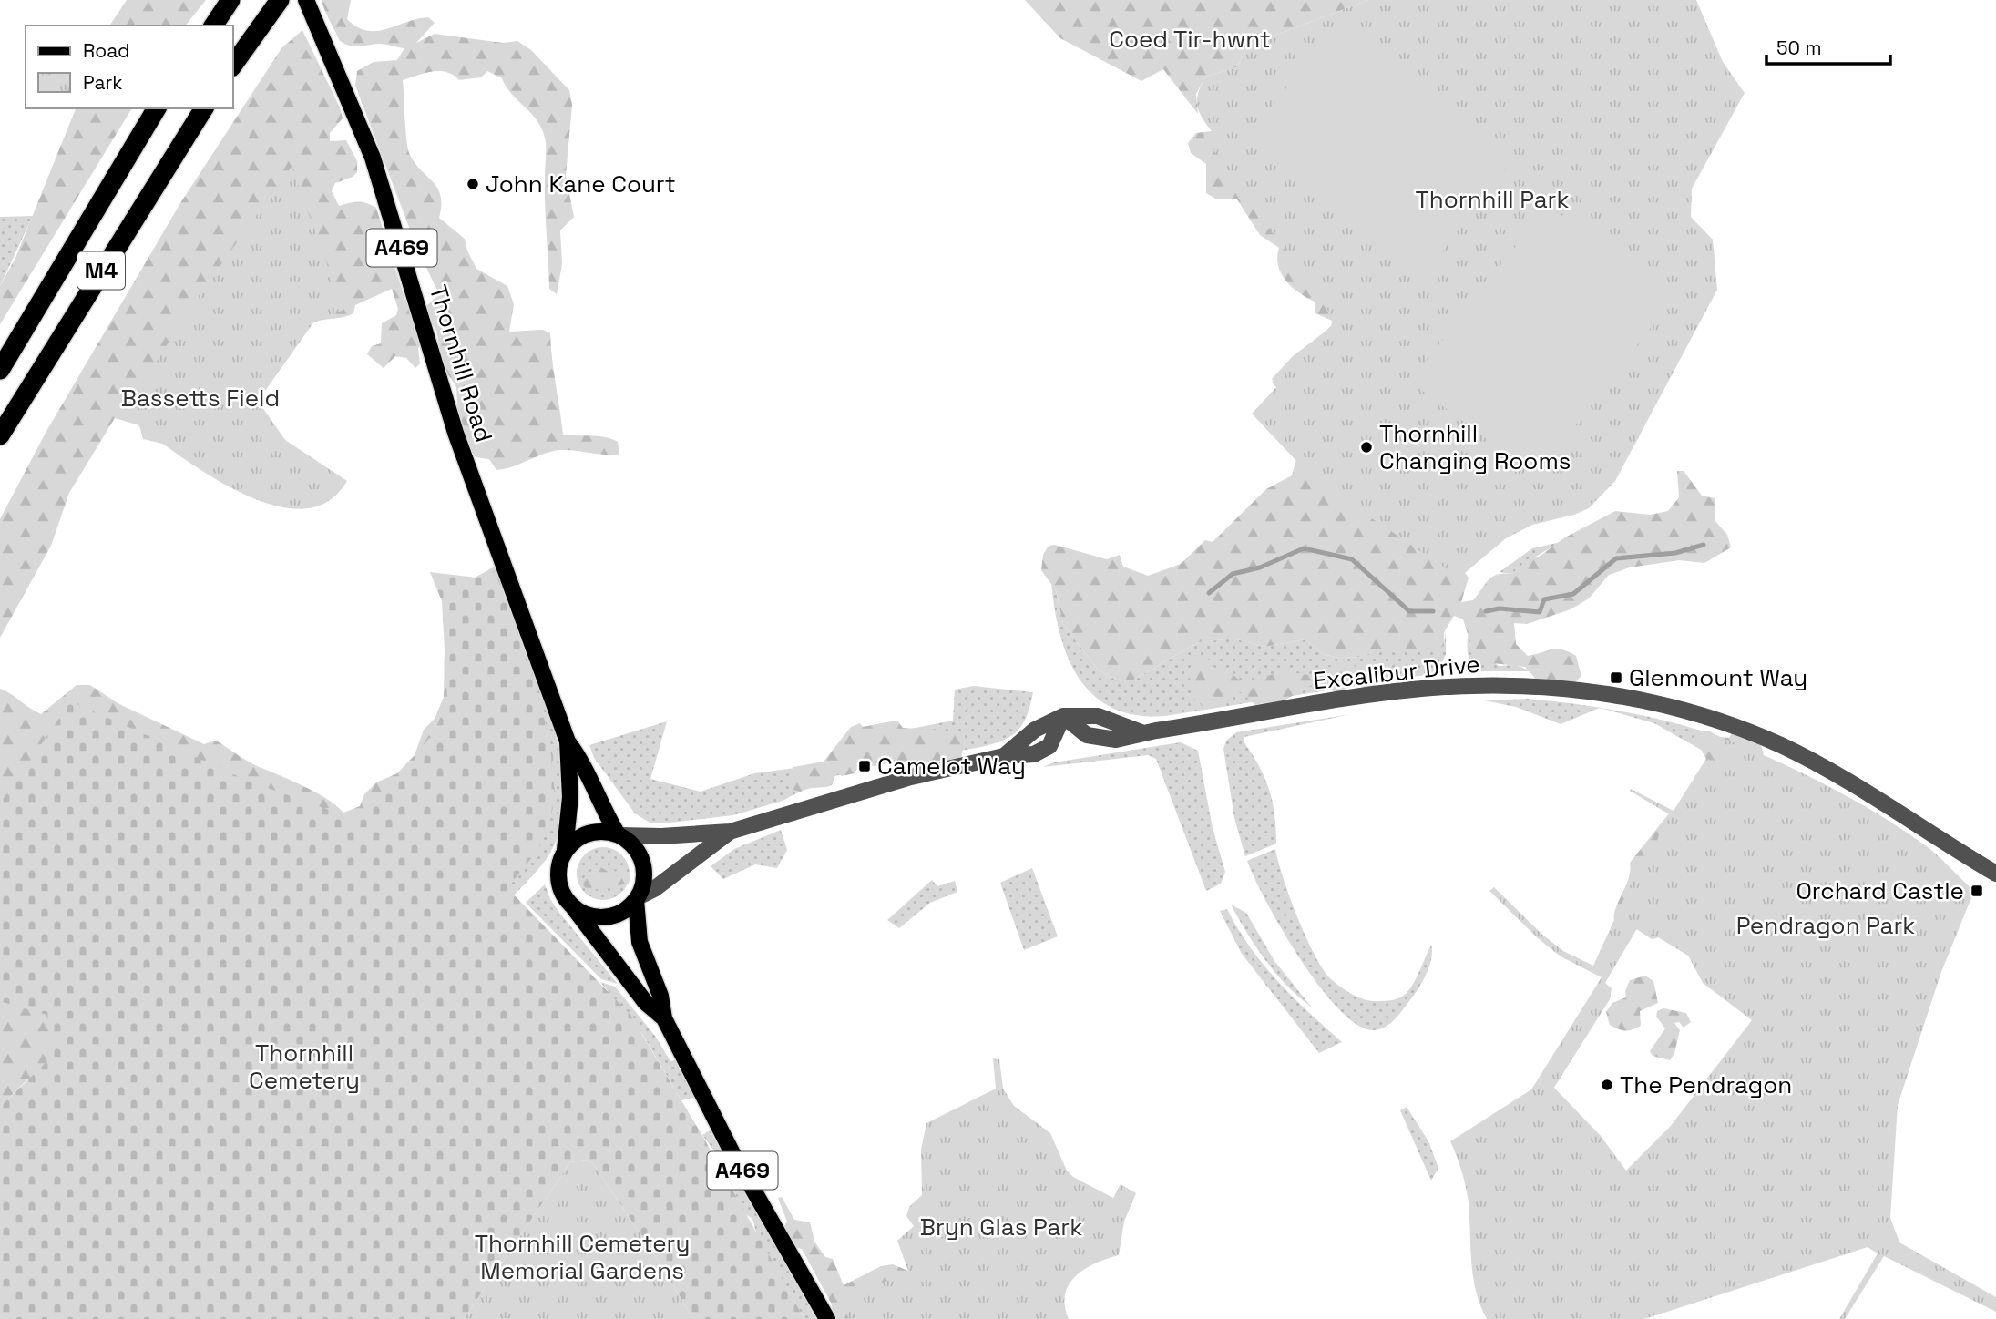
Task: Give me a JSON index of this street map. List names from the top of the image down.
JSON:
{
  "streets": {
    "highway": ["M4"],
    "main road": ["A469", "Thornhill Road"],
    "street": ["Excalibur Drive"]
  },
  "crossings": [
    ["Thornhill Road", "Excalibur Drive"]
  ],
  "parks": [
    "Coed Tir-hwnt",
    "Thornhill Park",
    "Bassetts Field",
    "Pendragon Park",
    "Thornhill Cemetery",
    "Bryn Glas Park",
    "Thornhill Cemetery Memorial Gardens"
  ],
  "places": {
    "other": ["John Kane Court", "Thornhill Changing Rooms", "The Pendragon"],
    "transit": ["Glenmount Way", "Camelot Way", "Orchard Castle"]
  },
  "legend": ["Road", "Park"],
  "scale_bar": "50 m"
}
